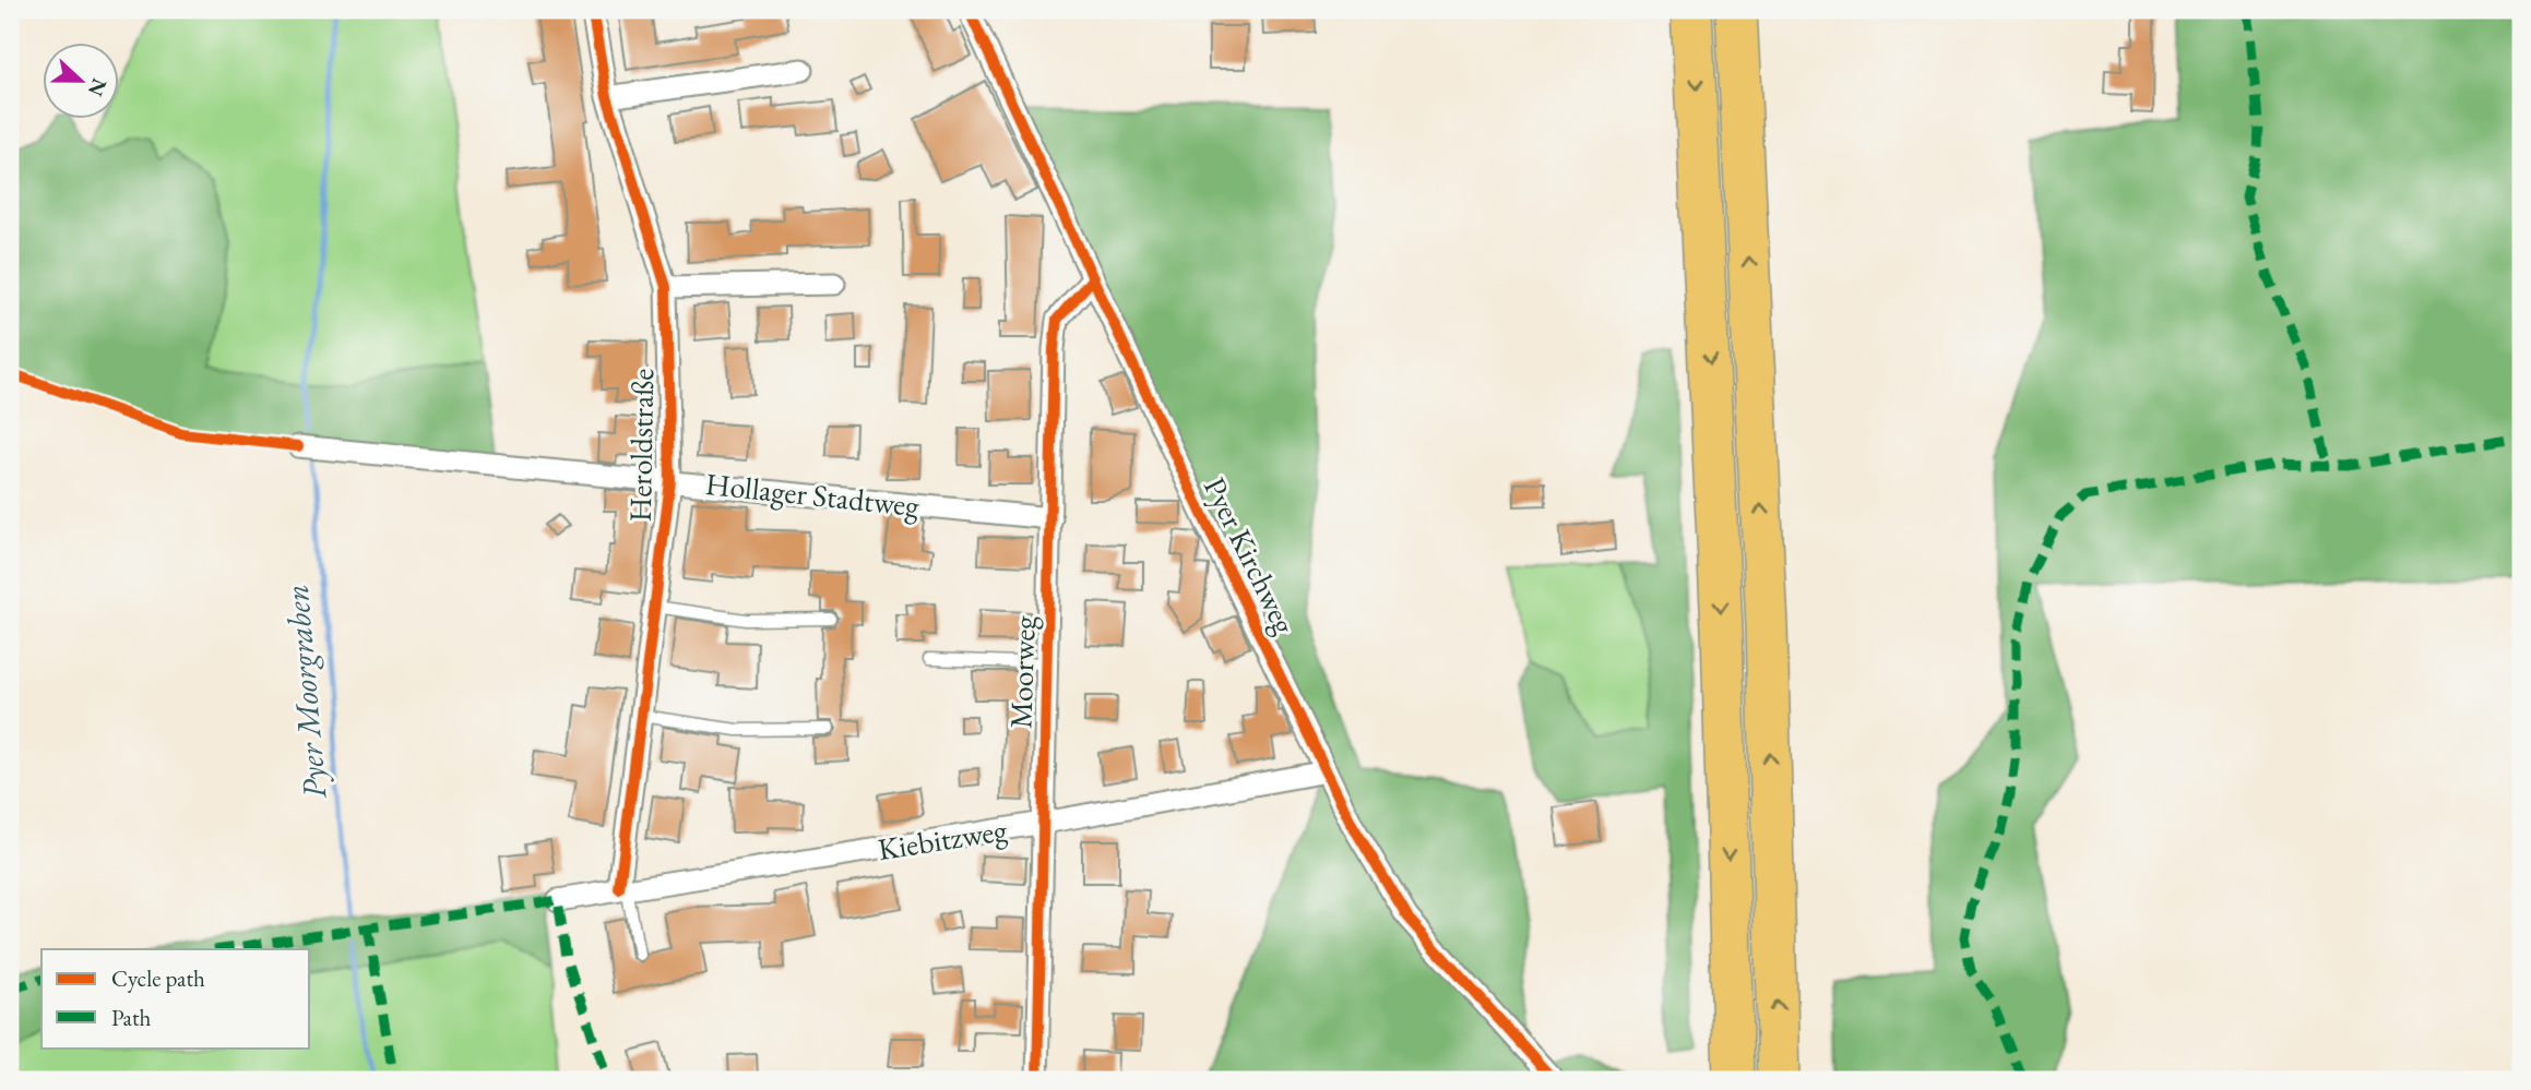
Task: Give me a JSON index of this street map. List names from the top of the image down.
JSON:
{
  "streets": {
    "street": [
      "Heroldstraße",
      "Hollager Stadtweg",
      "Pyer Kirchweg",
      "Moorweg",
      "Kiebitzweg"
    ]
  },
  "crossings": [
    ["Heroldstraße", "Hollager Stadtweg"],
    ["Heroldstraße", "Kiebitzweg"],
    ["Hollager Stadtweg", "Moorweg"],
    ["Pyer Kirchweg", "Moorweg"],
    ["Pyer Kirchweg", "Kiebitzweg"],
    ["Moorweg", "Kiebitzweg"]
  ],
  "water": ["Pyer Moorgraben"],
  "legend": ["Cycle path", "Path"],
  "north": "right"
}
